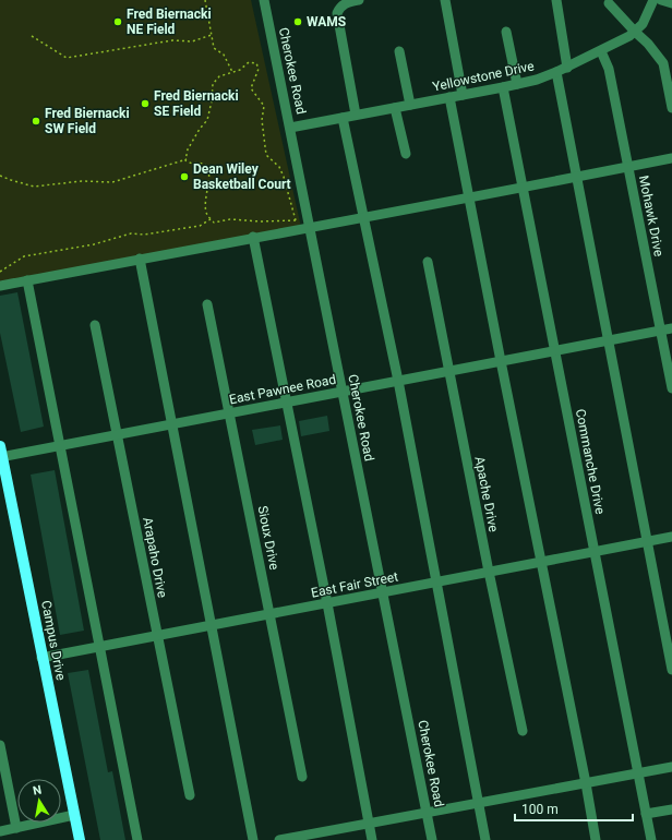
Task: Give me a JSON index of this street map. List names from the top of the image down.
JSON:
{
  "streets": {
    "main road": ["Campus Drive"],
    "street": [
      "Cherokee Road",
      "Yellowstone Drive",
      "Mohawk Drive",
      "East Pawnee Road",
      "Commanche Drive",
      "Apache Drive",
      "Sioux Drive",
      "Arapaho Drive",
      "East Fair Street"
    ]
  },
  "crossings": [
    ["Cherokee Road", "Yellowstone Drive"],
    ["Cherokee Road", "East Pawnee Road"],
    ["Cherokee Road", "East Fair Street"],
    ["Yellowstone Drive", "Mohawk Drive"],
    ["Yellowstone Drive", "Commanche Drive"],
    ["Mohawk Drive", "East Pawnee Road"],
    ["East Pawnee Road", "Commanche Drive"],
    ["East Pawnee Road", "Apache Drive"],
    ["East Pawnee Road", "Sioux Drive"],
    ["East Pawnee Road", "Arapaho Drive"],
    ["East Pawnee Road", "Campus Drive"],
    ["Commanche Drive", "East Fair Street"],
    ["Apache Drive", "East Fair Street"],
    ["Sioux Drive", "East Fair Street"],
    ["Arapaho Drive", "East Fair Street"],
    ["East Fair Street", "Campus Drive"]
  ],
  "places": [
    "Fred Biernacki NE Field",
    "WAMS",
    "Fred Biernacki SE Field",
    "Fred Biernacki SW Field",
    "Dean Wiley Basketball Court"
  ],
  "scale_bar": "100 m",
  "north": "top"
}
